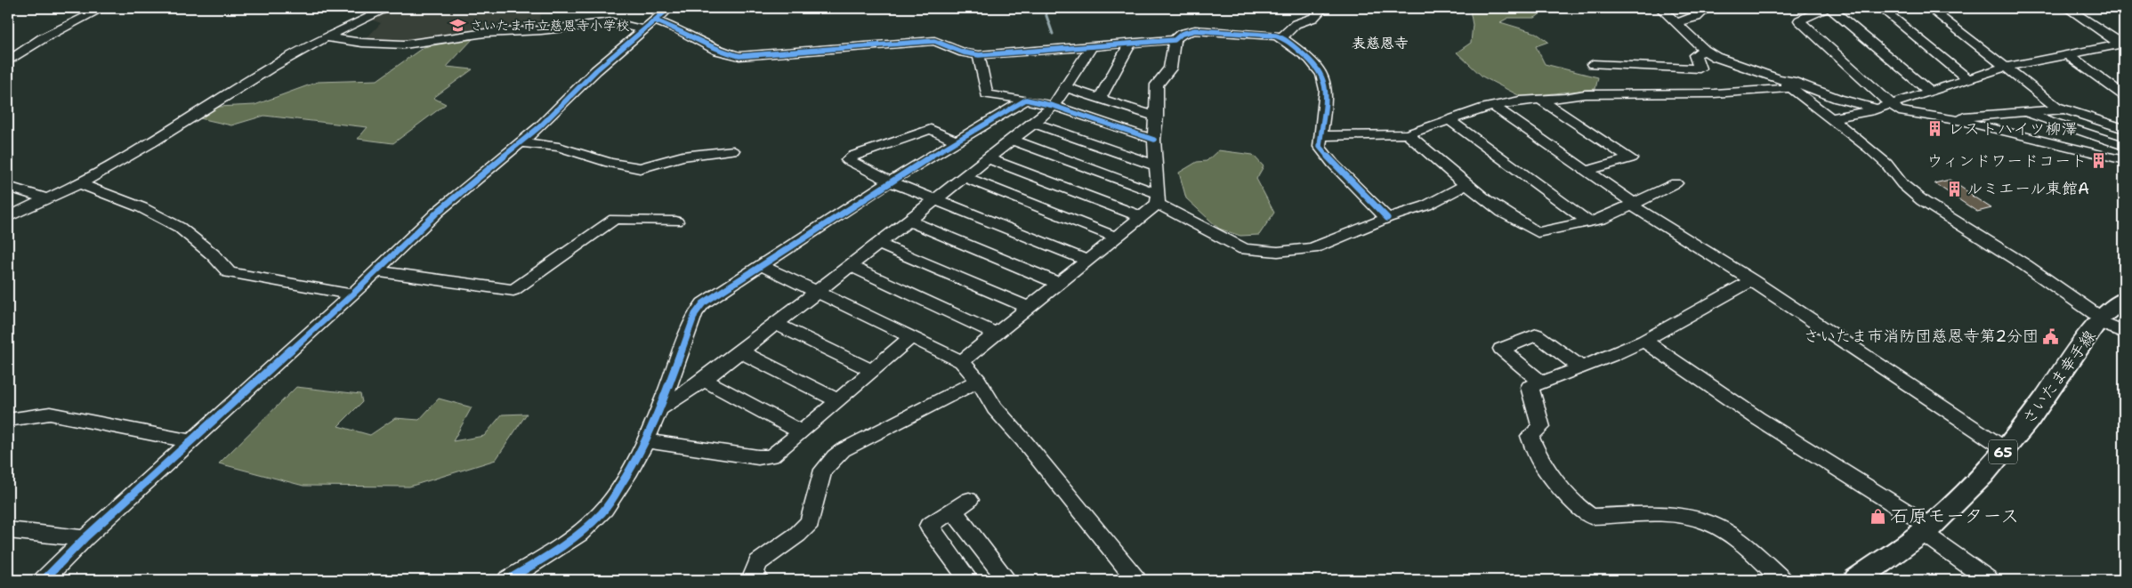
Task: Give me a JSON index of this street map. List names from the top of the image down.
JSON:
{
  "streets": {
    "main road": ["さいたま幸手線", "65"]
  },
  "districts": ["表慈恩寺"],
  "places": {
    "school or university": ["さいたま市立慈恩寺小学校"],
    "building": ["レストハイツ柳澤", "ウィンドワードコート", "ルミエール東館A"],
    "public building": ["さいたま市消防団慈恩寺第2分団"],
    "shop": ["石原モータース"]
  }
}
